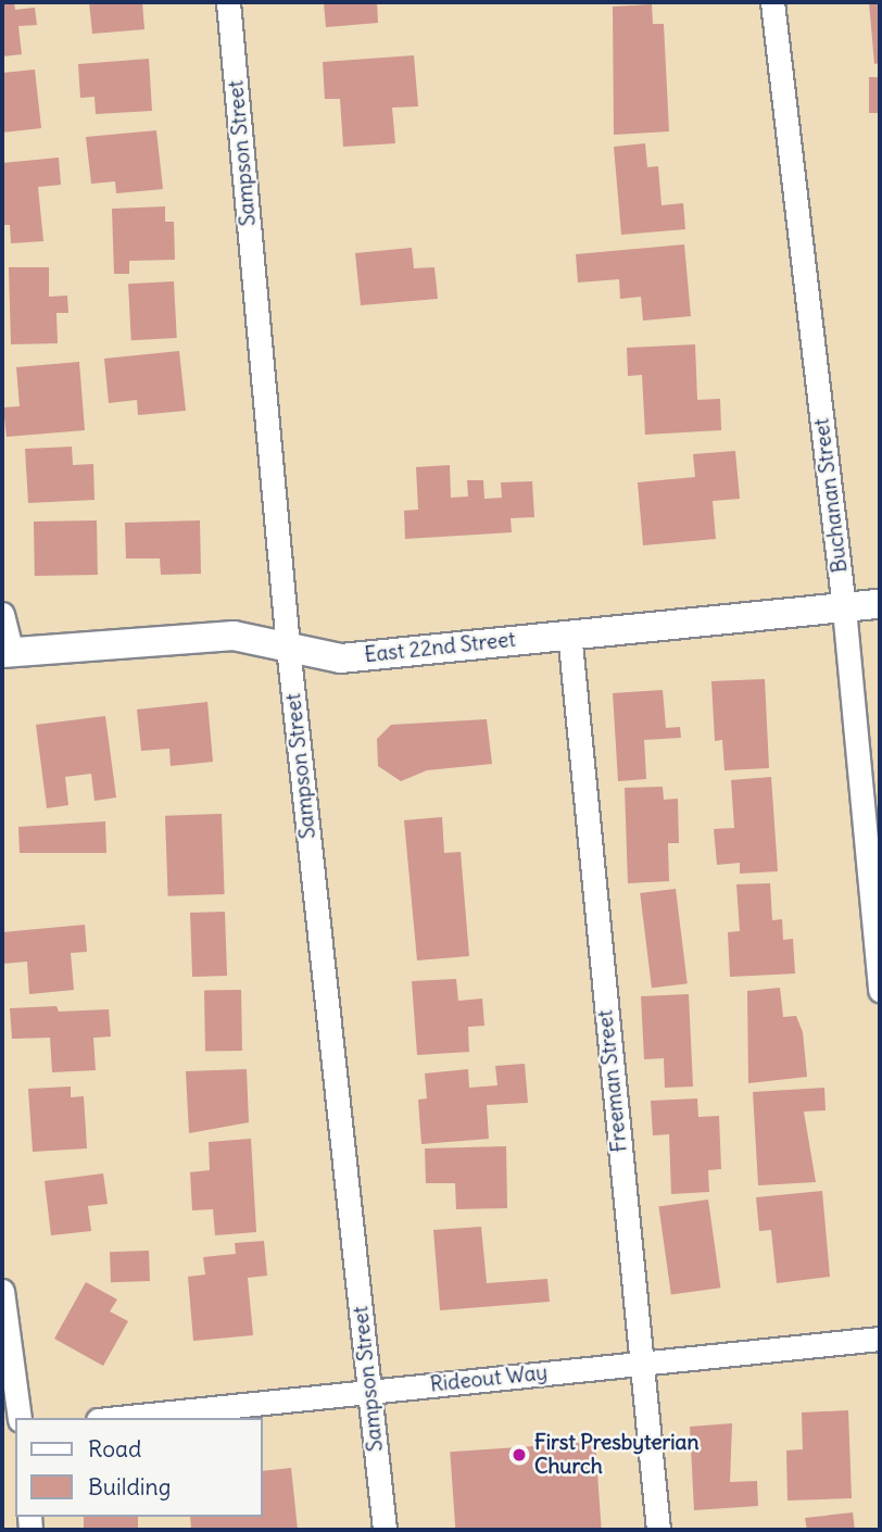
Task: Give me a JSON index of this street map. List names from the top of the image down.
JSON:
{
  "streets": {
    "street": [
      "Sampson Street",
      "Buchanan Street",
      "East 22nd Street",
      "Freeman Street",
      "Rideout Way"
    ]
  },
  "crossings": [
    ["Sampson Street", "East 22nd Street"],
    ["Sampson Street", "Rideout Way"],
    ["Buchanan Street", "East 22nd Street"],
    ["East 22nd Street", "Freeman Street"],
    ["Freeman Street", "Rideout Way"]
  ],
  "places": ["First Presbyterian Church"],
  "legend": ["Road", "Building"]
}
